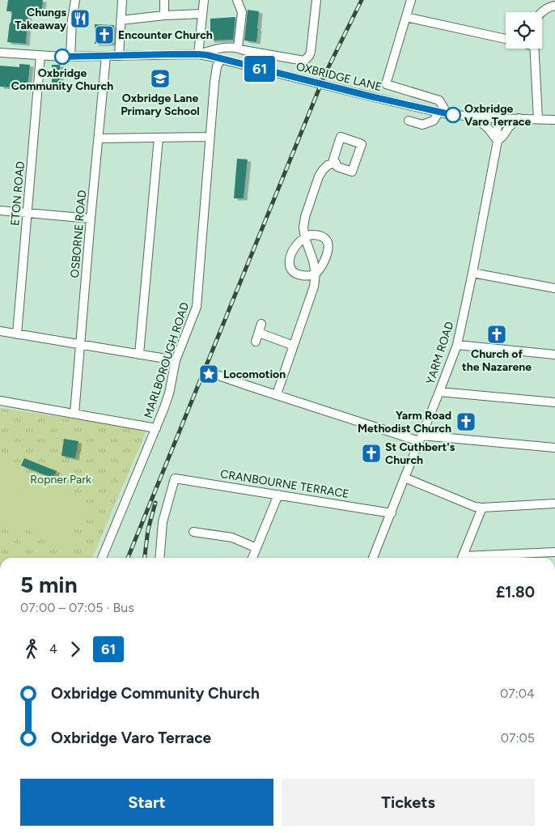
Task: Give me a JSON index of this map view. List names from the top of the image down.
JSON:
{
  "streets": {
    "street": [
      "OXBRIDGE LANE",
      "ETON ROAD",
      "OSBORNE ROAD",
      "YARM ROAD",
      "MARLBOROUGH ROAD",
      "CRANBOURNE TERRACE"
    ]
  },
  "crossings": [
    ["OXBRIDGE LANE", "ETON ROAD"],
    ["OXBRIDGE LANE", "OSBORNE ROAD"],
    ["OXBRIDGE LANE", "YARM ROAD"],
    ["OXBRIDGE LANE", "MARLBOROUGH ROAD"],
    ["YARM ROAD", "CRANBOURNE TERRACE"]
  ],
  "parks": ["Ropner Park"],
  "places": {
    "restaurant": ["Chungs Takeaway"],
    "church": [
      "Encounter Church",
      "Church of the Nazarene",
      "Yarm Road Methodist Church",
      "St Cuthbert's Church"
    ],
    "other": ["Oxbridge Community Church", "Oxbridge Varo Terrace"],
    "school or university": ["Oxbridge Lane Primary School"],
    "place": ["Locomotion"]
  },
  "lines": ["bus line 61"],
  "page": {
    "on_map": "61",
    "heading": ["5 min", "07:00 – 07:05 · Bus", "£1.80"],
    "legs": ["4", "61"],
    "list": [
      {
        "name": "Oxbridge Community Church",
        "value": "07:04"
      },
      {
        "name": "Oxbridge Varo Terrace",
        "value": "07:05"
      }
    ],
    "buttons": ["Start", "Tickets"]
  }
}
